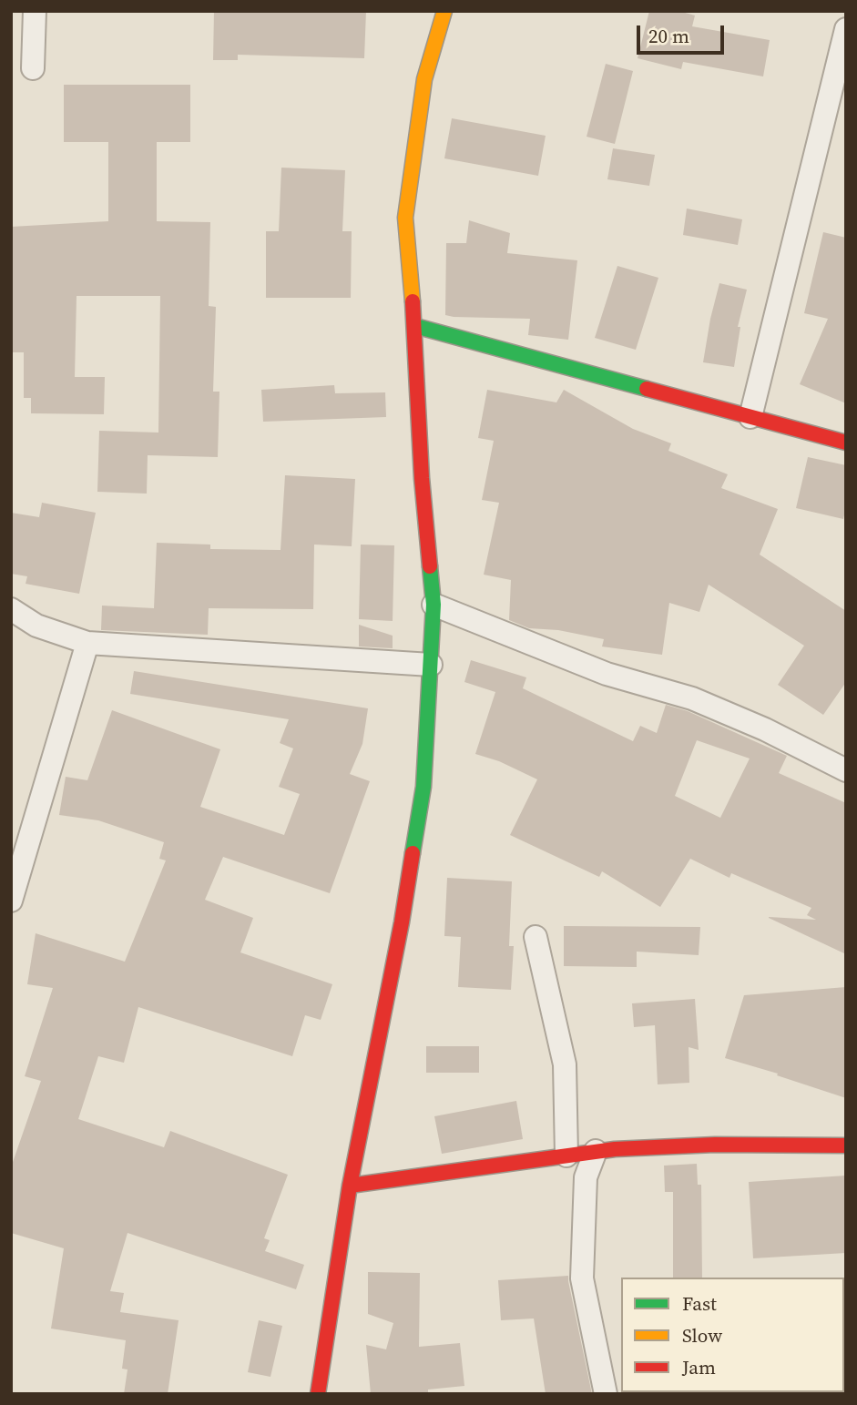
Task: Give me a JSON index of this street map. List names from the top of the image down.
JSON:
{
  "legend": ["Fast", "Slow", "Jam"],
  "scale_bar": "20 m"
}
